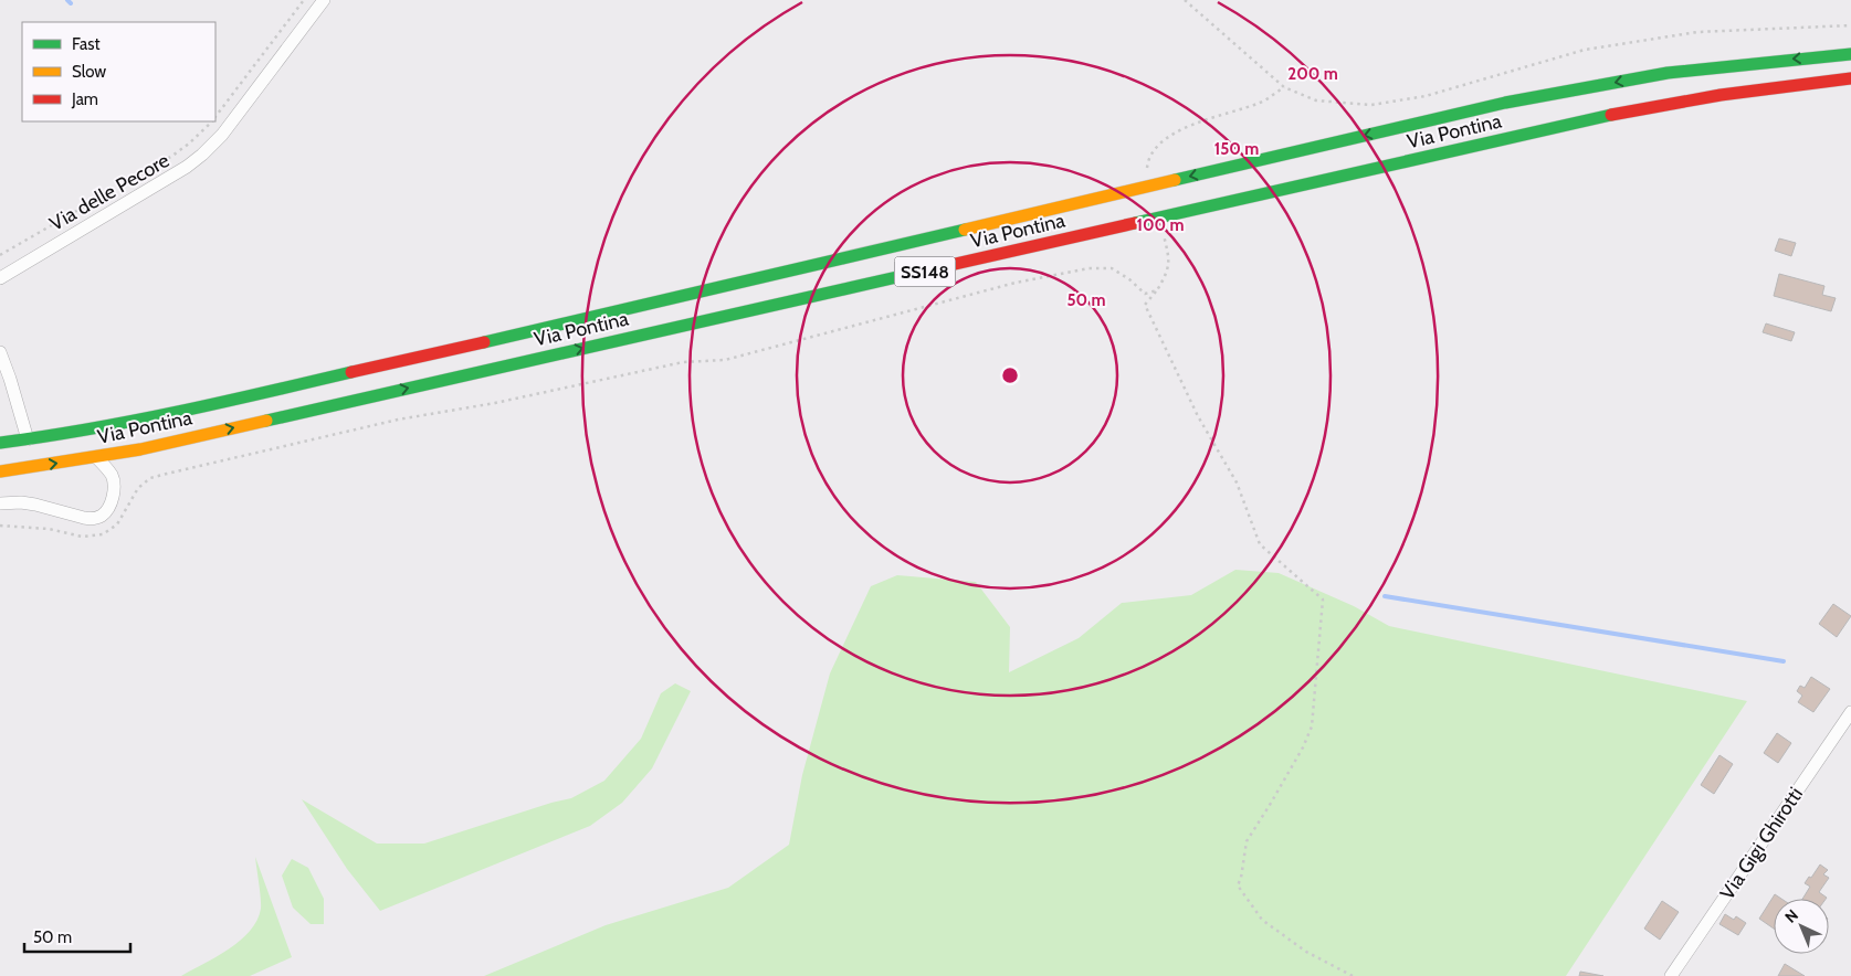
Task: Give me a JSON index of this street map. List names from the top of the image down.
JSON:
{
  "streets": {
    "highway": ["Via Pontina", "SS148"],
    "street": ["Via Gigi Ghirotti"],
    "path": ["Via delle Pecore"]
  },
  "legend": ["Fast", "Slow", "Jam"],
  "scale_bar": "50 m",
  "north": "top left",
  "rings": [
    "200 m",
    "150 m",
    "100 m",
    "50 m"
  ]
}
